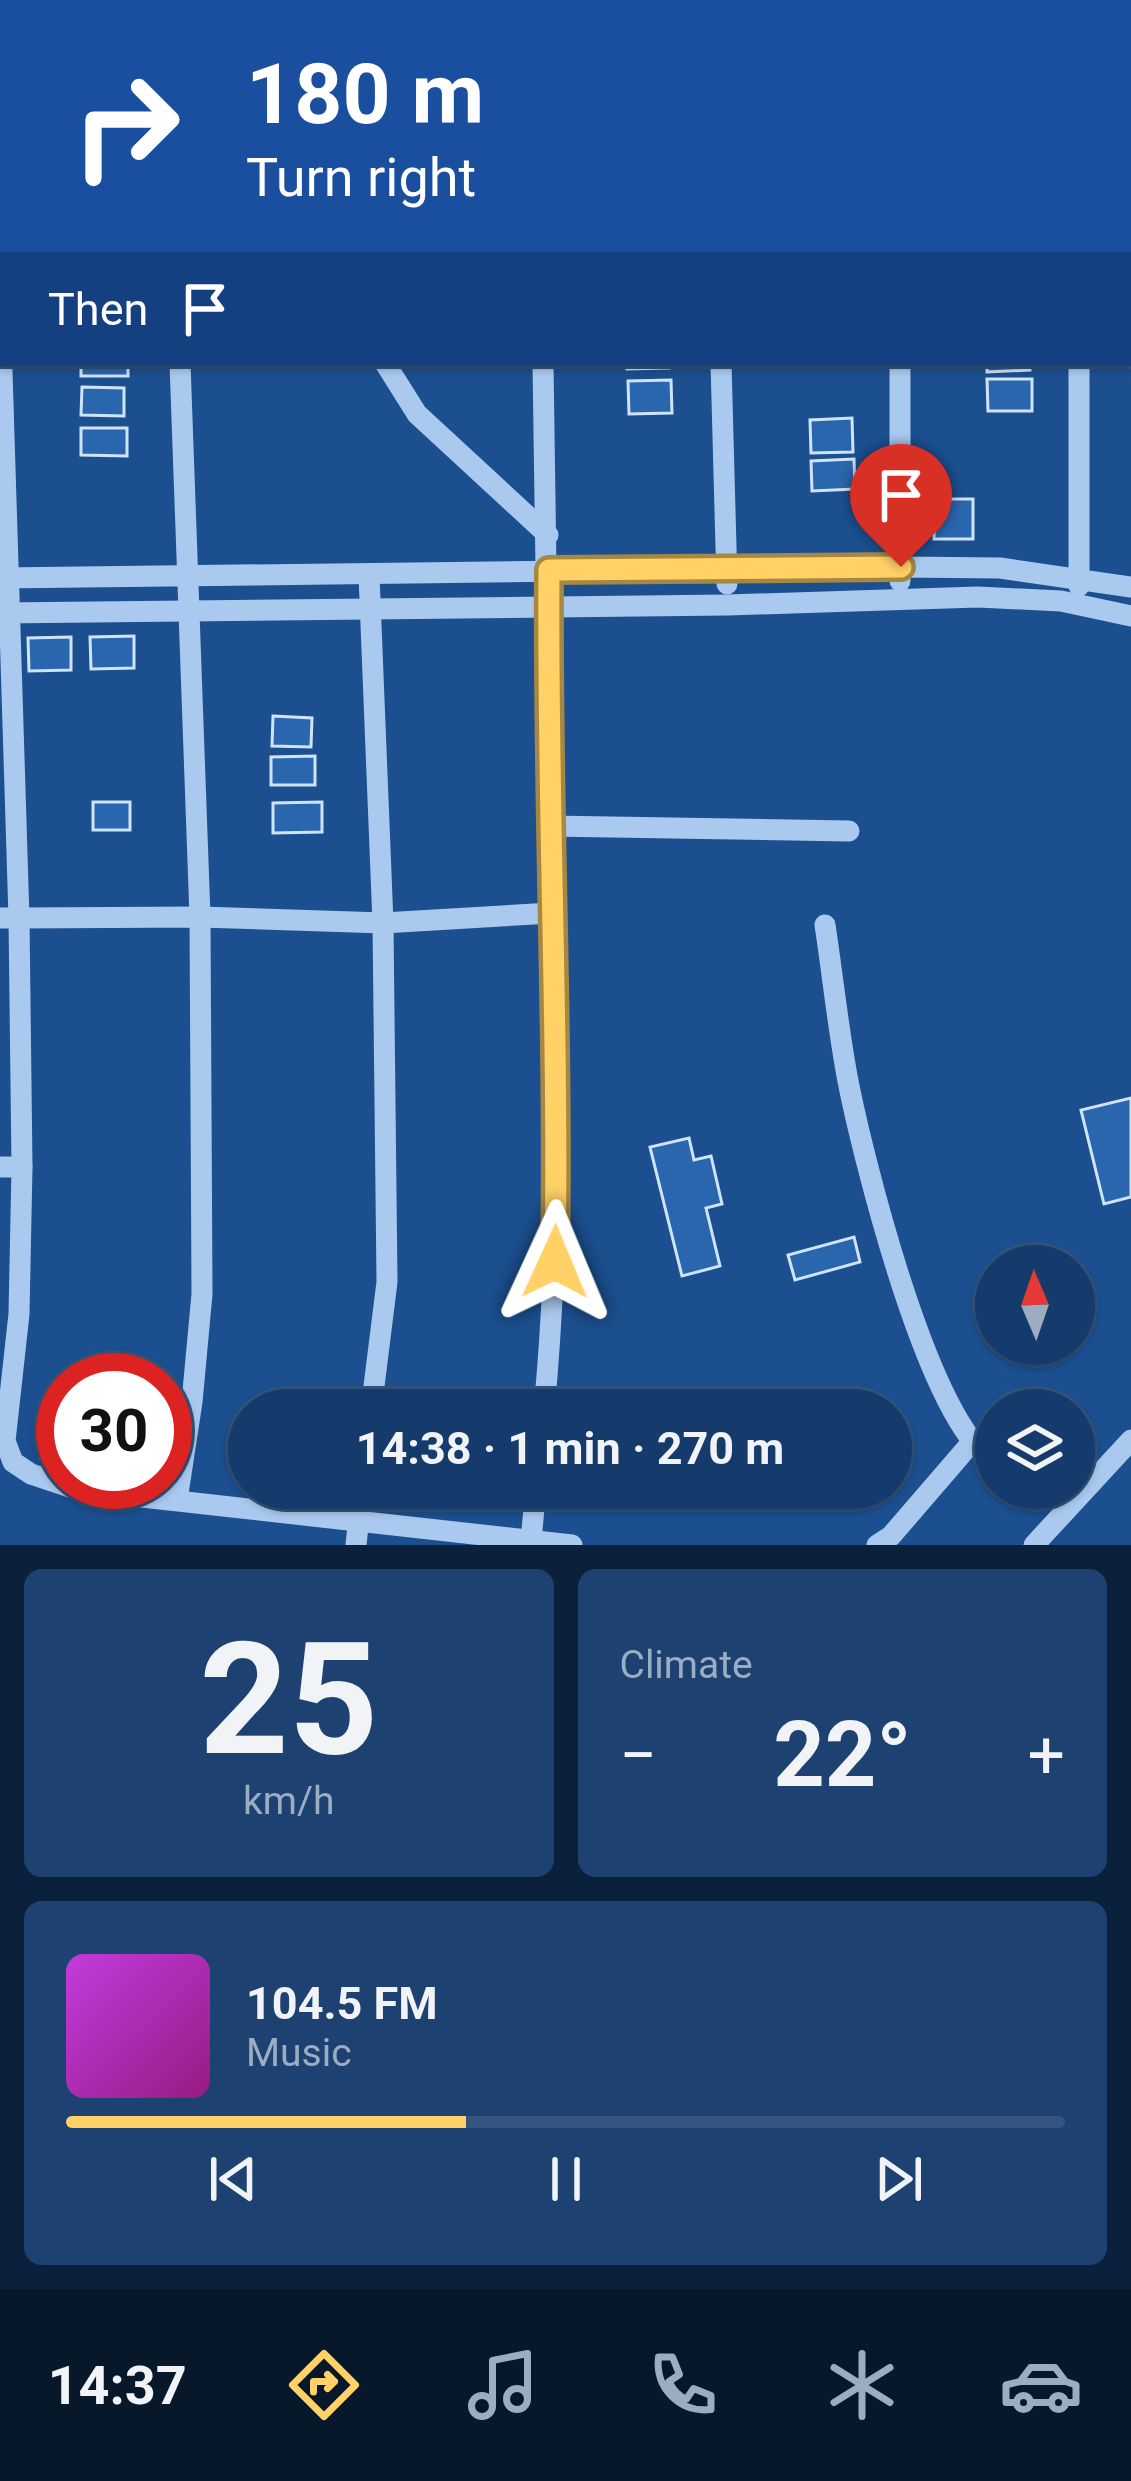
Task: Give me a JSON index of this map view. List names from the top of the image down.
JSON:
{
  "north": "top",
  "page": {
    "turn": ["180 m", "Turn right"],
    "then": "Then",
    "limit": "30",
    "trip": "14:38 · 1 min · 270 m",
    "tile": [
      ["25", "km/h"],
      "Climate"
    ],
    "heat": ["−", "22°", "+"],
    "song": ["104.5 FM", "Music"],
    "tabs": "14:37"
  }
}
